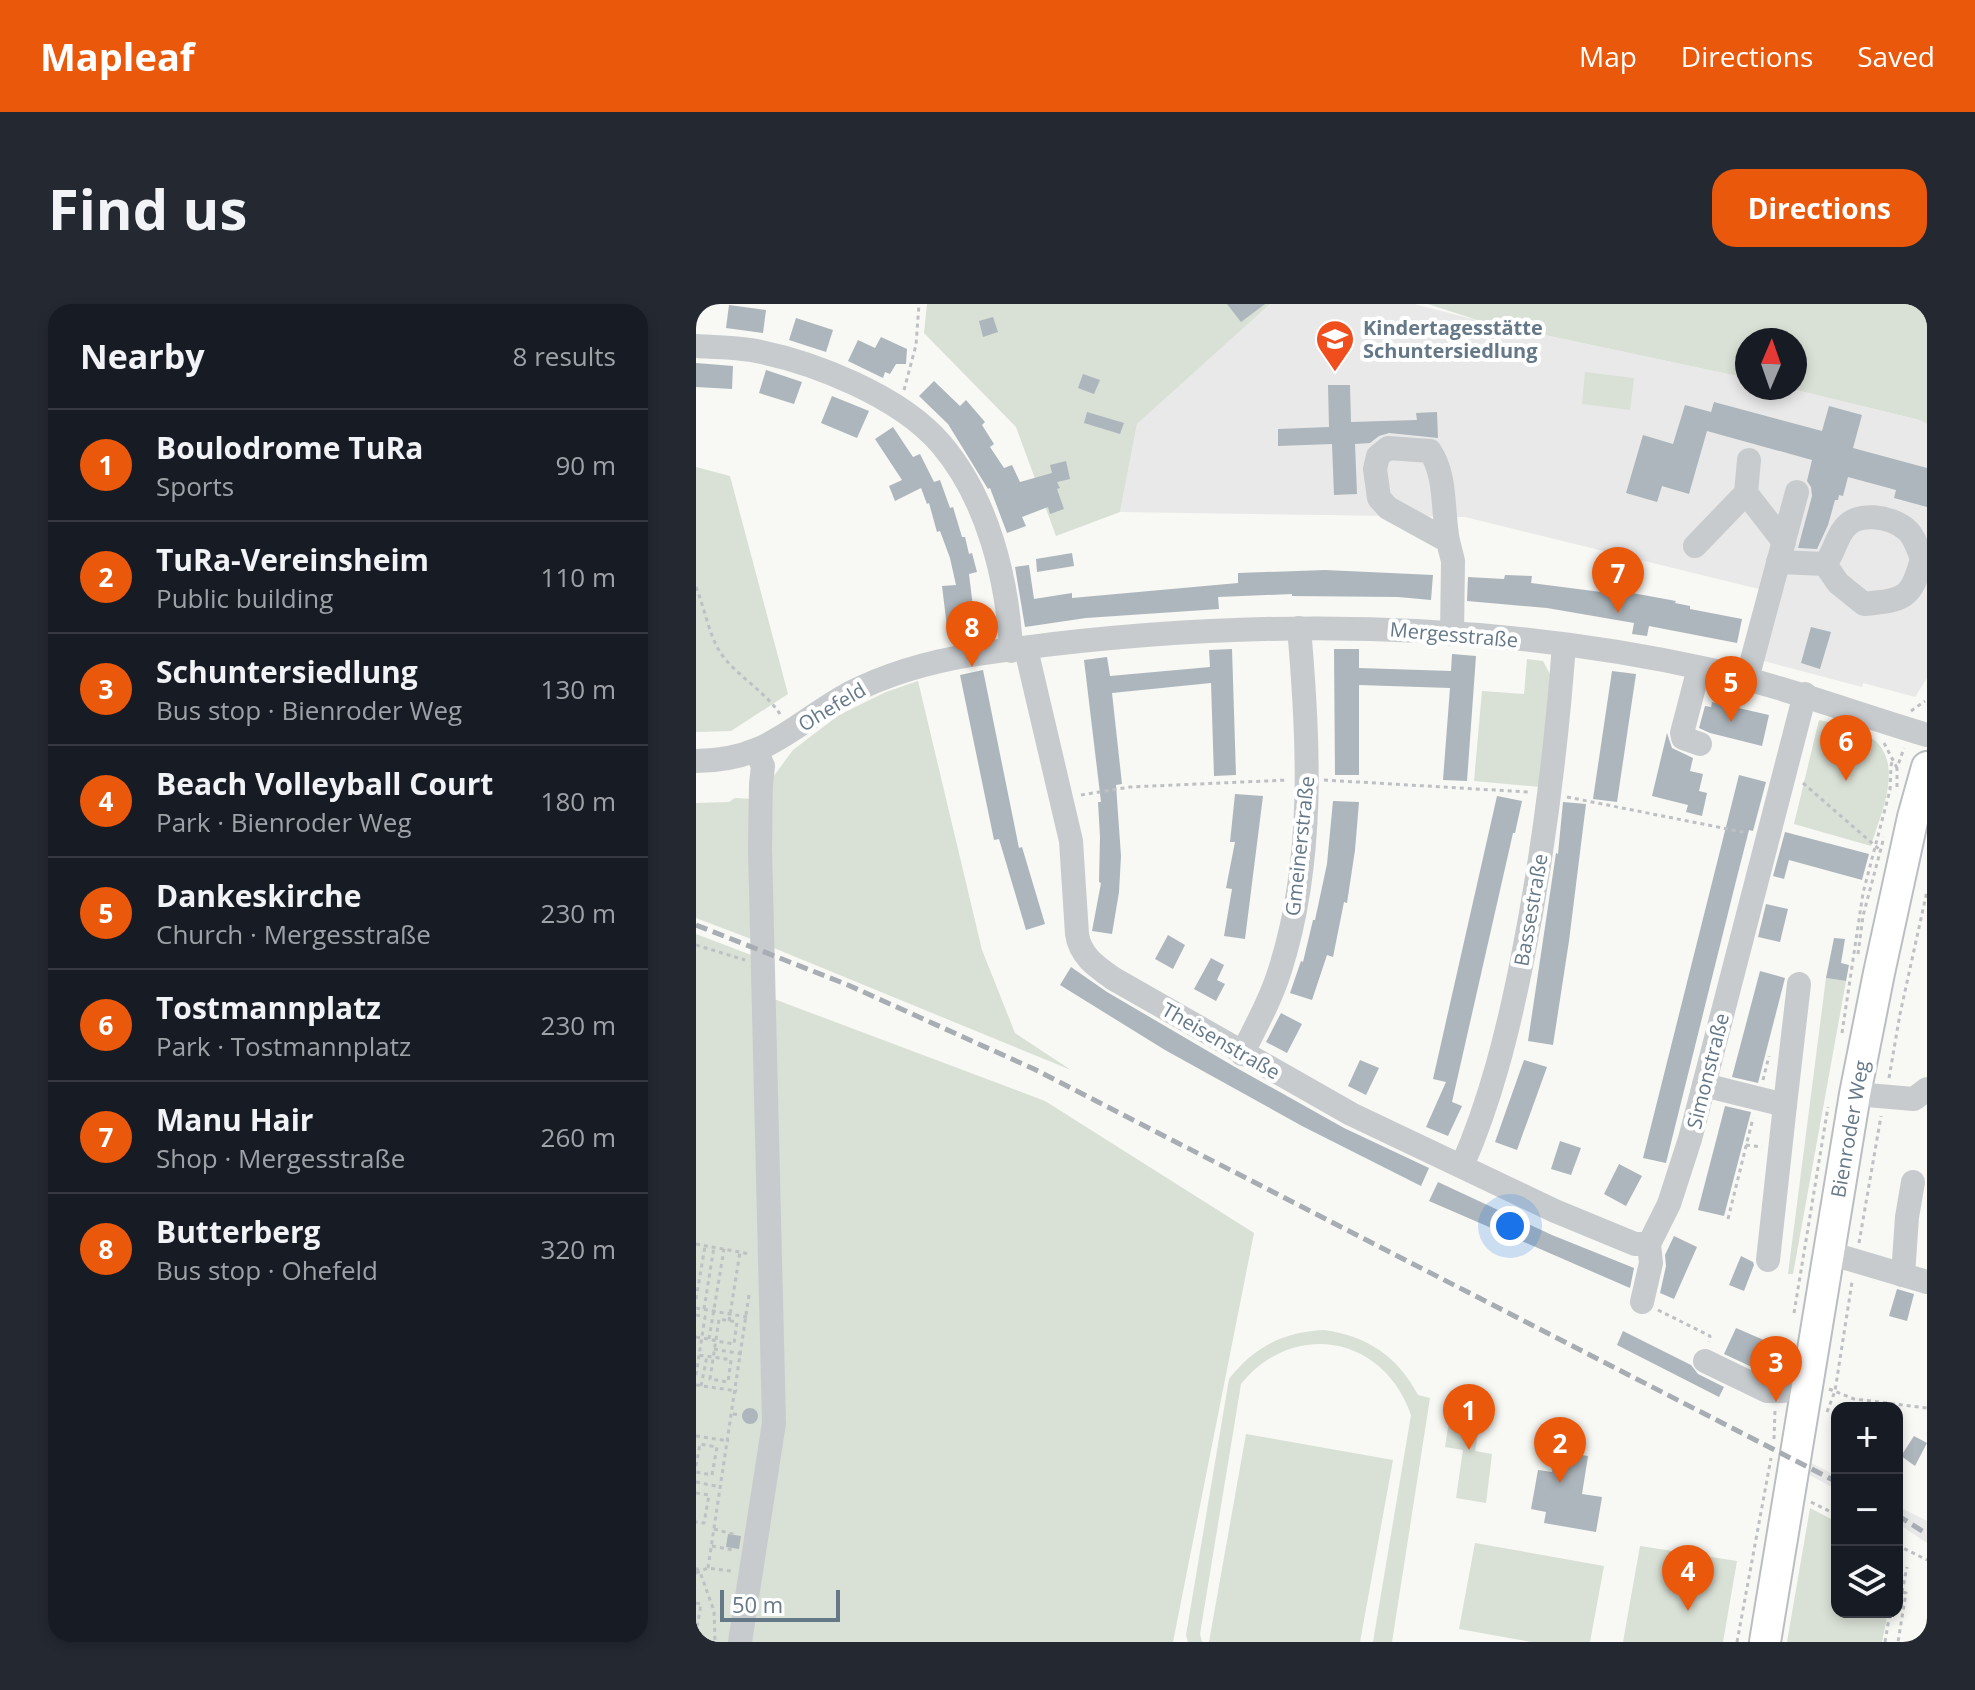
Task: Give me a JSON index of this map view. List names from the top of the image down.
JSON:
{
  "streets": {
    "main road": ["Bienroder Weg"],
    "street": [
      "Mergesstraße",
      "Ohefeld",
      "Gmeinerstraße",
      "Bassestraße",
      "Theisenstraße",
      "Simonstraße"
    ]
  },
  "crossings": [
    ["Mergesstraße", "Ohefeld"],
    ["Mergesstraße", "Gmeinerstraße"],
    ["Mergesstraße", "Bassestraße"],
    ["Mergesstraße", "Theisenstraße"],
    ["Mergesstraße", "Simonstraße"],
    ["Gmeinerstraße", "Theisenstraße"],
    ["Bassestraße", "Theisenstraße"],
    ["Theisenstraße", "Simonstraße"]
  ],
  "places": {
    "school or university": ["Kindertagesstätte Schuntersiedlung"]
  },
  "scale_bar": "50 m",
  "north": "top",
  "page": {
    "header": "Mapleaf",
    "nav": ["Map", "Directions", "Saved"],
    "buttons": "Directions",
    "title": "Find us",
    "heading": ["Nearby", "8 results"],
    "list": [
      {
        "mark": "1",
        "name": "Boulodrome TuRa",
        "note": "Sports",
        "value": "90 m"
      },
      {
        "mark": "2",
        "name": "TuRa-Vereinsheim",
        "note": "Public building",
        "value": "110 m"
      },
      {
        "mark": "3",
        "name": "Schuntersiedlung",
        "note": "Bus stop · Bienroder Weg",
        "value": "130 m"
      },
      {
        "mark": "4",
        "name": "Beach Volleyball Court",
        "note": "Park · Bienroder Weg",
        "value": "180 m"
      },
      {
        "mark": "5",
        "name": "Dankeskirche",
        "note": "Church · Mergesstraße",
        "value": "230 m"
      },
      {
        "mark": "6",
        "name": "Tostmannplatz",
        "note": "Park · Tostmannplatz",
        "value": "230 m"
      },
      {
        "mark": "7",
        "name": "Manu Hair",
        "note": "Shop · Mergesstraße",
        "value": "260 m"
      },
      {
        "mark": "8",
        "name": "Butterberg",
        "note": "Bus stop · Ohefeld",
        "value": "320 m"
      }
    ],
    "pins": [
      "7",
      "8",
      "5",
      "6",
      "3",
      "1",
      "2",
      "4"
    ],
    "map_buttons": ["+", "−"],
    "scale": "50 m"
  }
}
